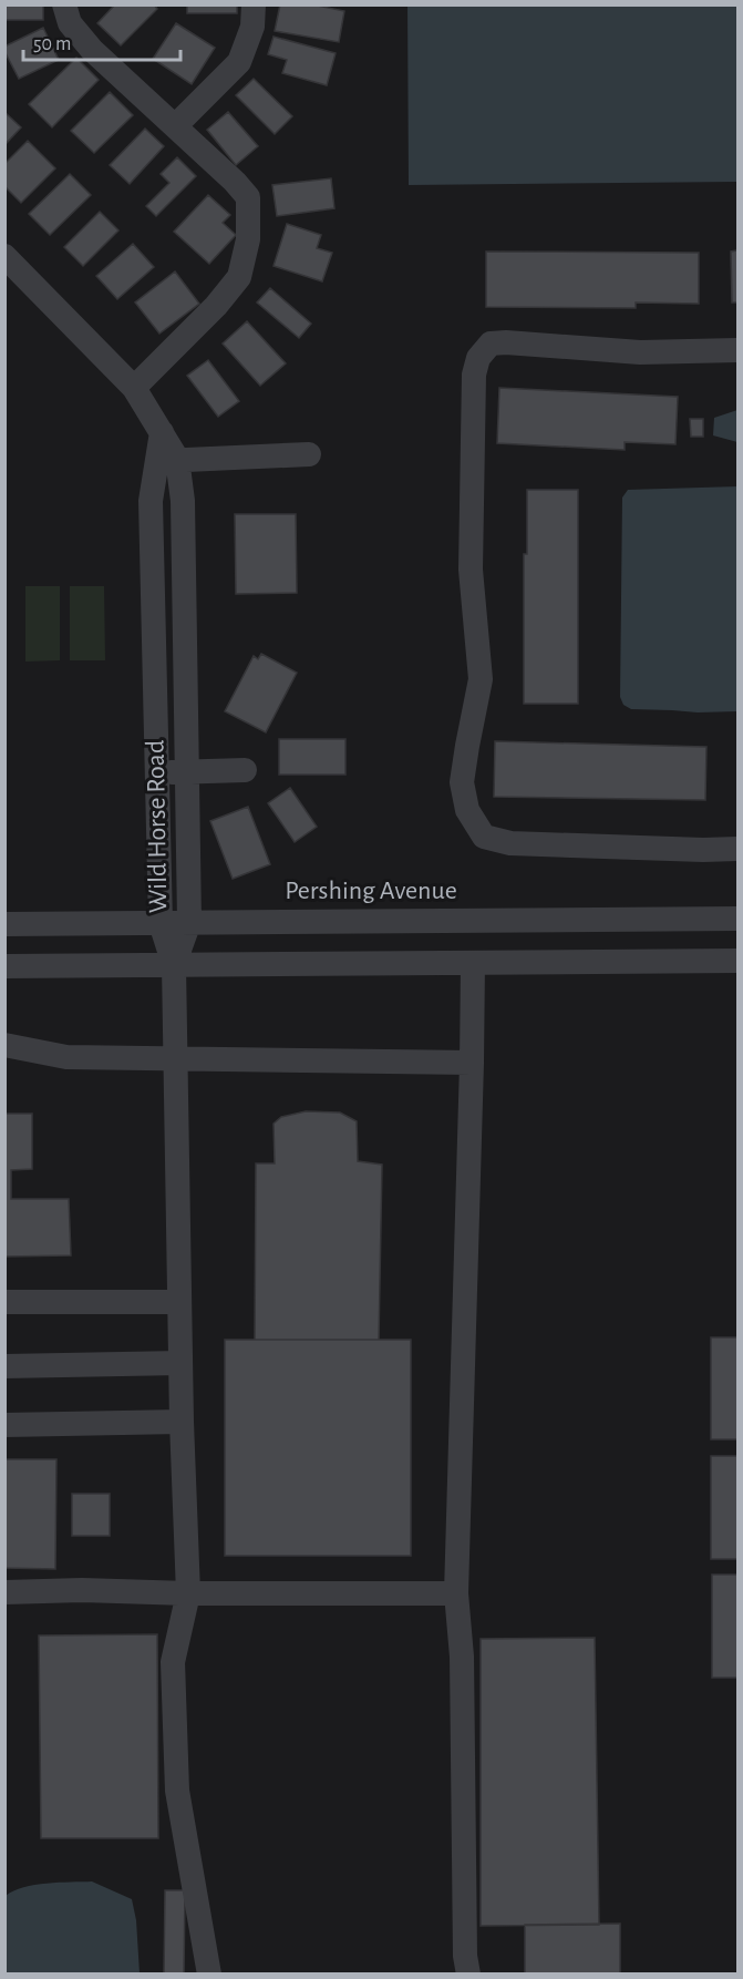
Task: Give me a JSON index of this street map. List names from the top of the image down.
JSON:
{
  "streets": {
    "street": ["Wild Horse Road", "Pershing Avenue"]
  },
  "crossings": [
    ["Wild Horse Road", "Pershing Avenue"]
  ],
  "scale_bar": "50 m"
}
